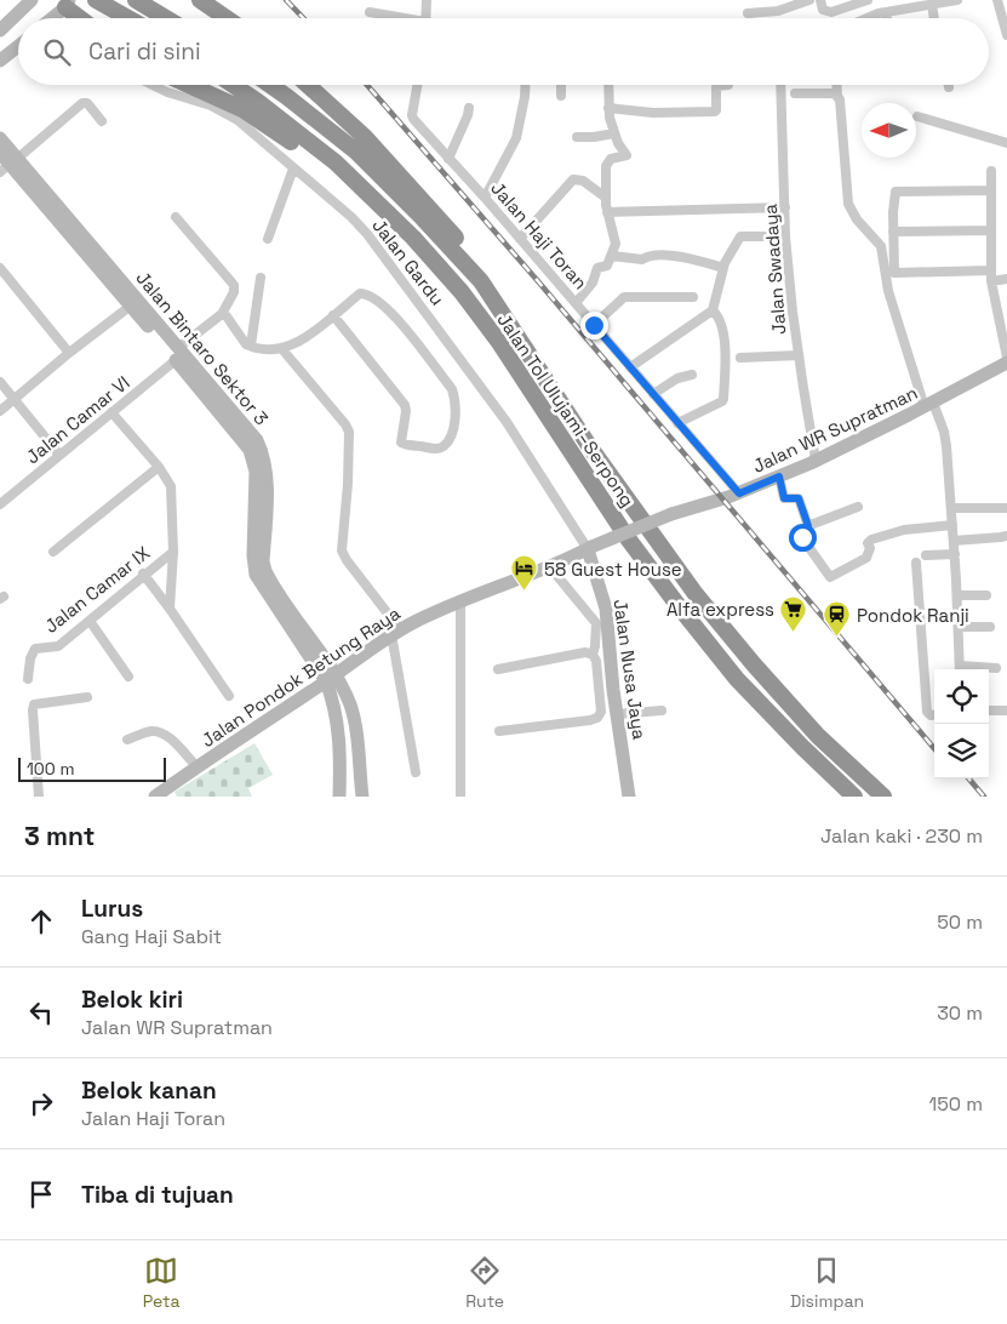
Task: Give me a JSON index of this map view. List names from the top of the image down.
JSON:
{
  "streets": {
    "highway": ["Jalan Tol Ulujami–Serpong"],
    "main road": [
      "Jalan Bintaro Sektor 3",
      "Jalan WR Supratman",
      "Jalan Nusa Jaya",
      "Jalan Pondok Betung Raya"
    ],
    "street": [
      "Jalan Haji Toran",
      "Jalan Gardu",
      "Jalan Swadaya",
      "Jalan Camar VI",
      "Jalan Camar IX"
    ]
  },
  "crossings": [
    ["Jalan Haji Toran", "Jalan WR Supratman"],
    ["Jalan Gardu", "Jalan Nusa Jaya"],
    ["Jalan Gardu", "Jalan Pondok Betung Raya"],
    ["Jalan Swadaya", "Jalan WR Supratman"],
    ["Jalan Bintaro Sektor 3", "Jalan Camar VI"],
    ["Jalan Bintaro Sektor 3", "Jalan Pondok Betung Raya"],
    ["Jalan WR Supratman", "Jalan Pondok Betung Raya"],
    ["Jalan Nusa Jaya", "Jalan Pondok Betung Raya"]
  ],
  "places": {
    "hotel": ["58 Guest House"],
    "supermarket": ["Alfa express"],
    "station": ["Pondok Ranji"]
  },
  "scale_bar": "100 m",
  "north": "left",
  "page": {
    "search": "Cari di sini",
    "scale": "100 m",
    "heading": ["3 mnt", "Jalan kaki · 230 m"],
    "list": [
      ["Lurus", "Gang Haji Sabit", "50 m"],
      ["Belok kiri", "Jalan WR Supratman", "30 m"],
      ["Belok kanan", "Jalan Haji Toran", "150 m"],
      "Tiba di tujuan"
    ],
    "nav": ["Peta", "Rute", "Disimpan"]
  }
}
